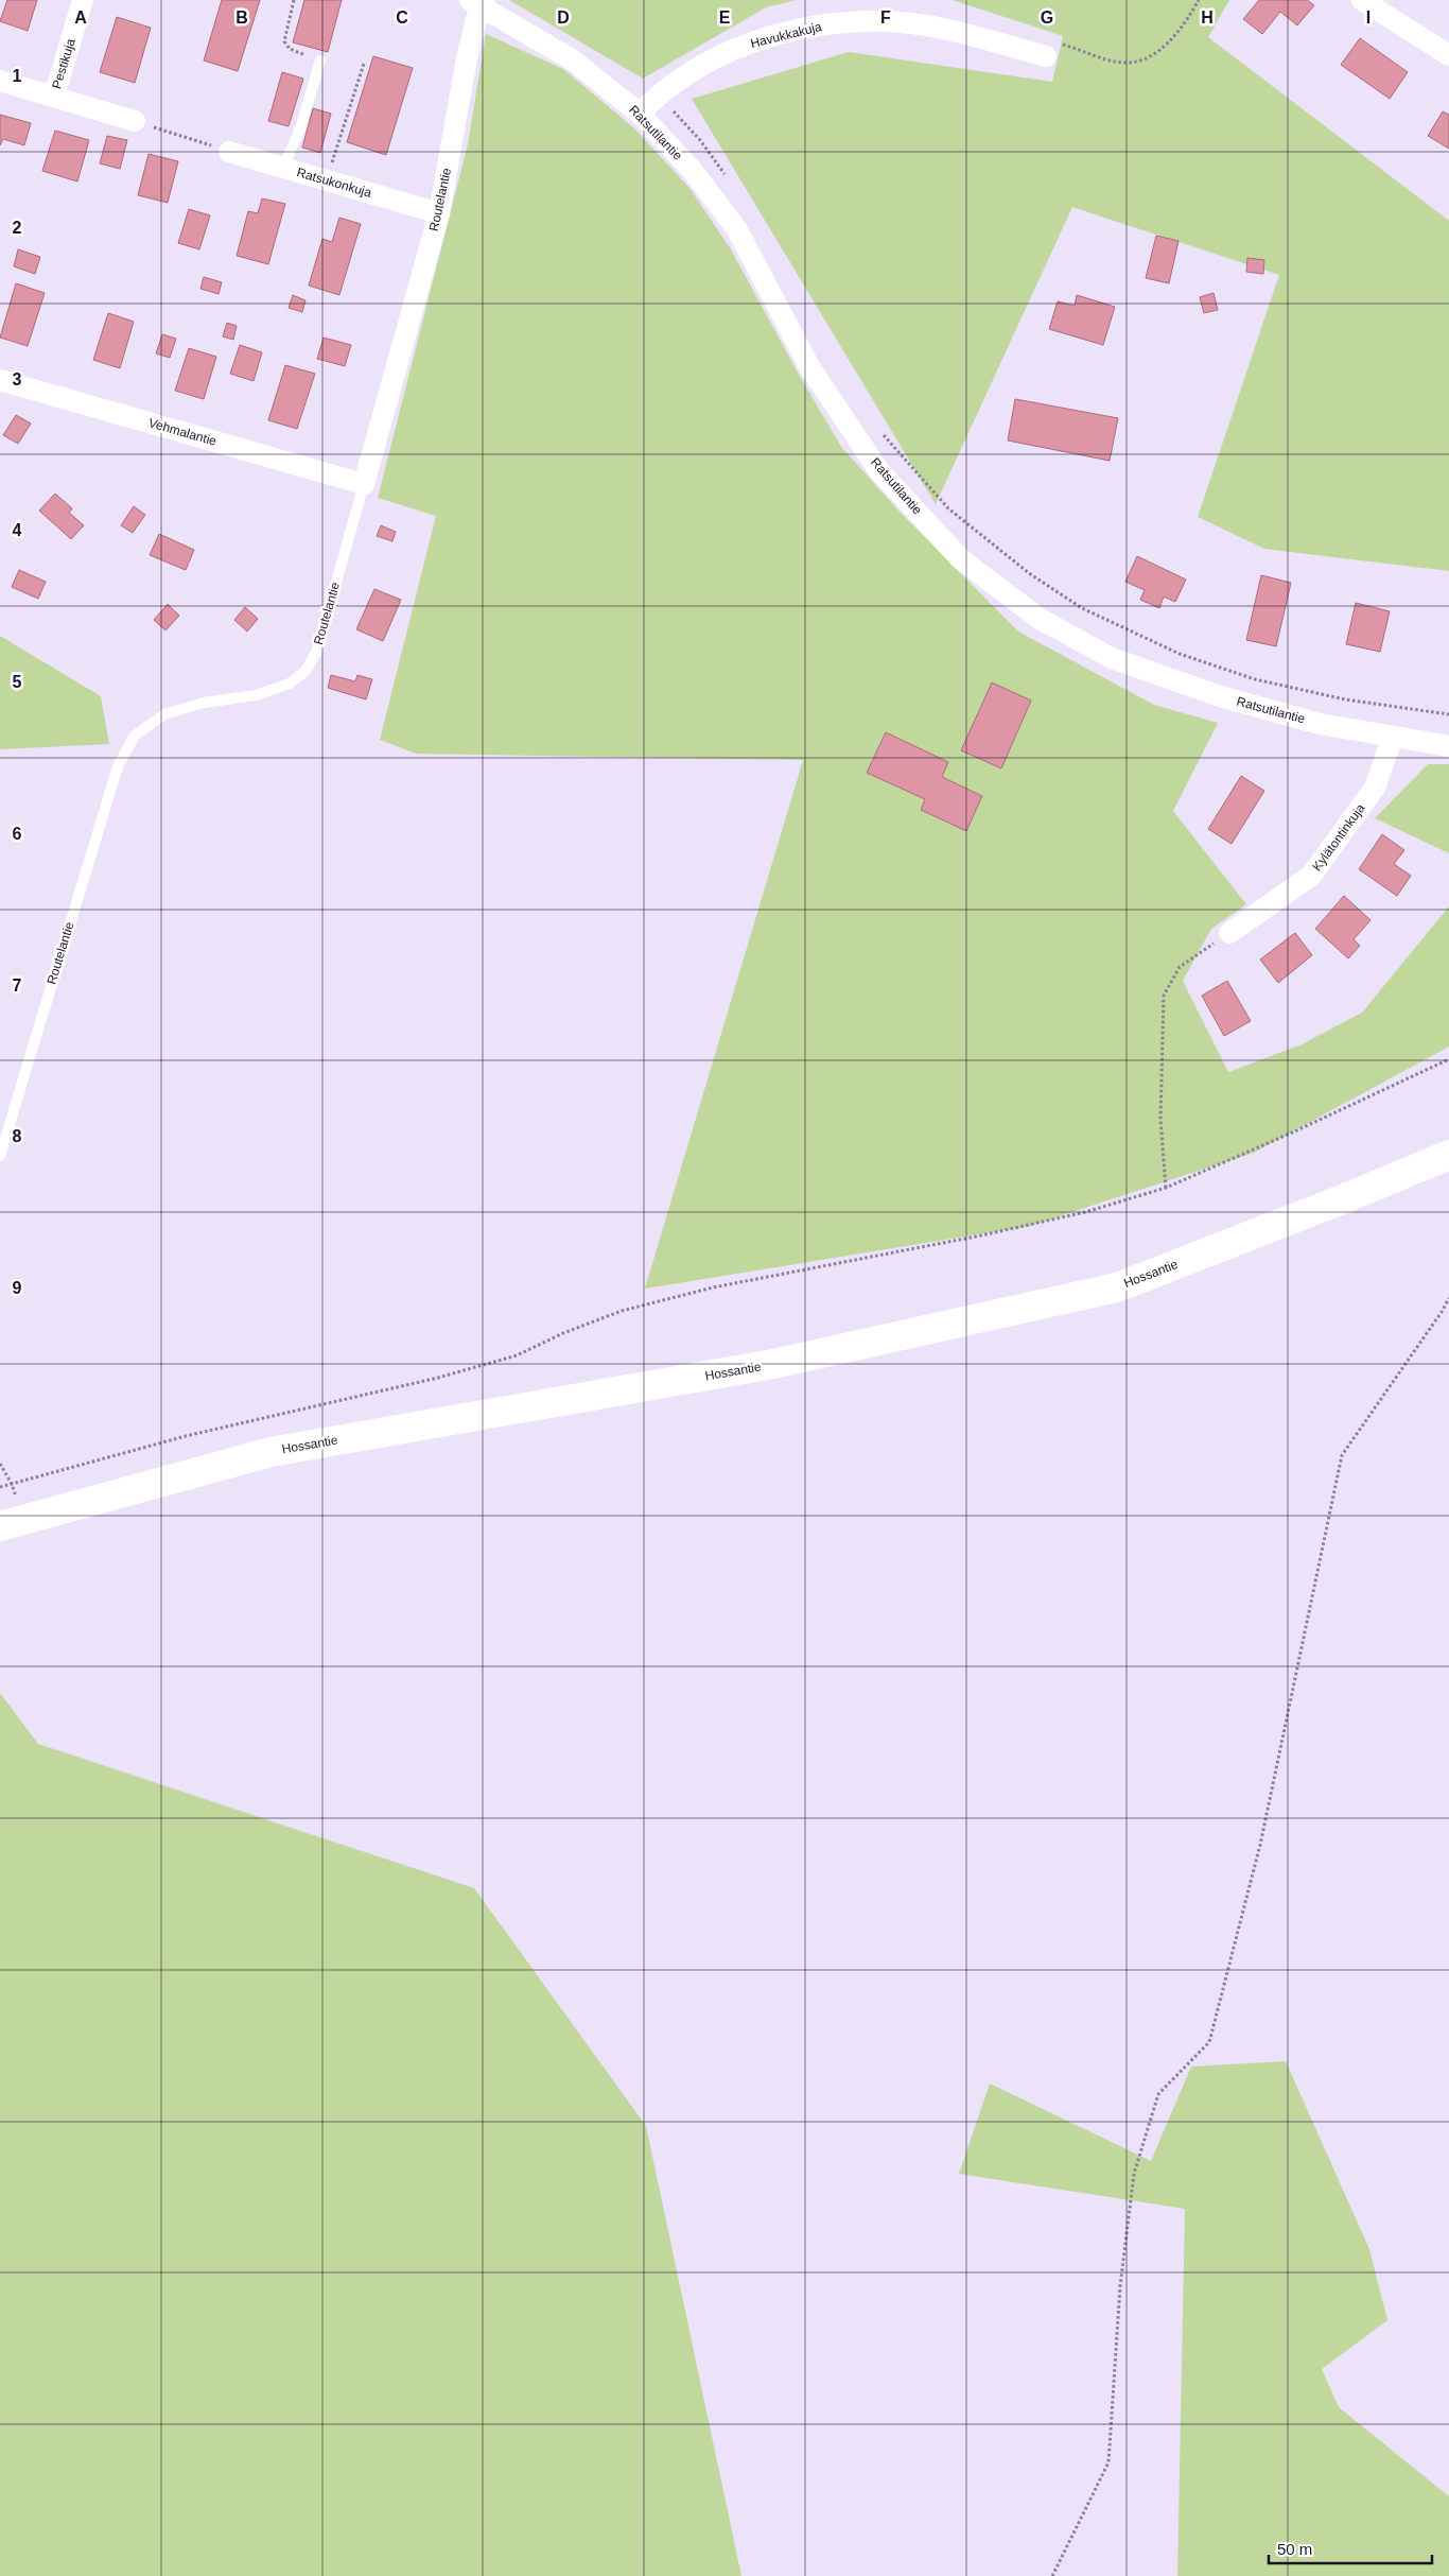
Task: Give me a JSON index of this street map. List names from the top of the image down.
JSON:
{
  "streets": {
    "main road": ["Hossantie"],
    "street": [
      "Havukkakuja",
      "Pestikuja",
      "Ratsutilantie",
      "Ratsukonkuja",
      "Routelantie",
      "Vehmalantie",
      "Kylätontinkuja"
    ]
  },
  "crossings": [
    ["Havukkakuja", "Ratsutilantie"],
    ["Ratsutilantie", "Routelantie"],
    ["Ratsutilantie", "Kylätontinkuja"],
    ["Ratsukonkuja", "Routelantie"],
    ["Routelantie", "Vehmalantie"]
  ],
  "scale_bar": "50 m",
  "grid": {
    "columns": [
      "A",
      "B",
      "C",
      "D",
      "E",
      "F",
      "G",
      "H",
      "I"
    ],
    "rows": [
      "1",
      "2",
      "3",
      "4",
      "5",
      "6",
      "7",
      "8",
      "9"
    ]
  }
}
